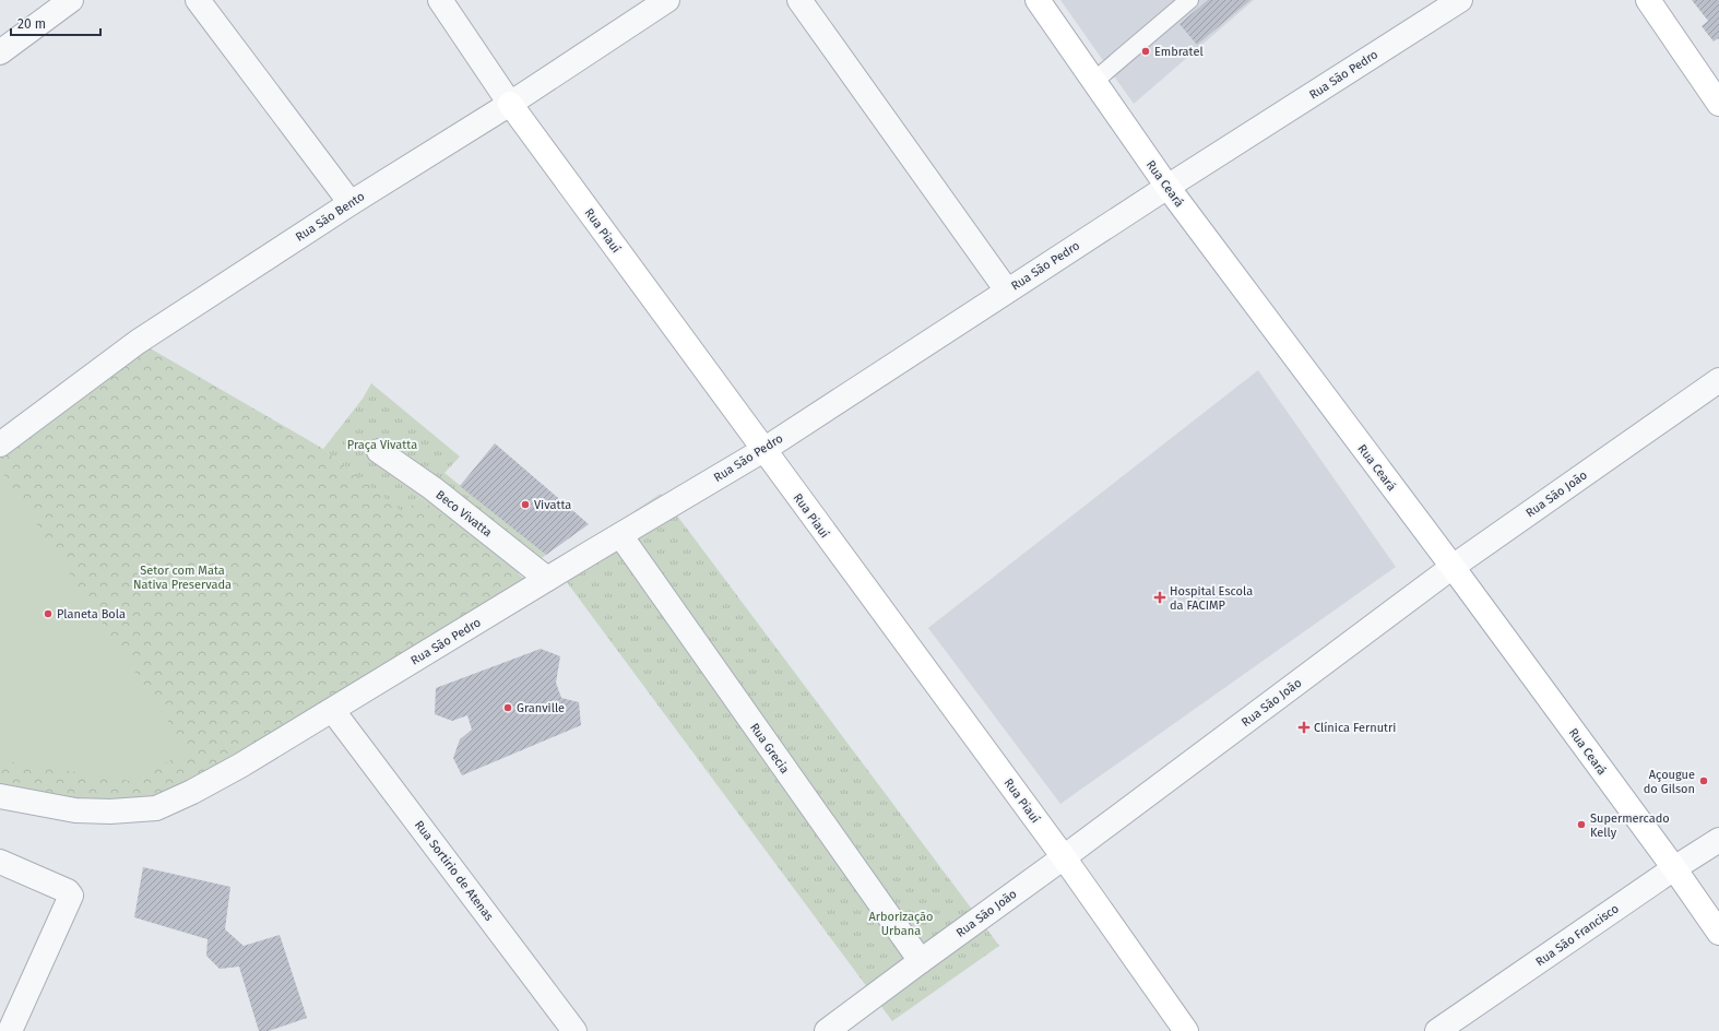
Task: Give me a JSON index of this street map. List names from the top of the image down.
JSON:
{
  "streets": {
    "street": [
      "Rua São Pedro",
      "Rua Ceará",
      "Rua São Bento",
      "Rua Piauí",
      "Rua São João",
      "Beco Vivatta",
      "Rua Grecia",
      "Rua Sortirio de Atenas",
      "Rua São Francisco"
    ]
  },
  "crossings": [
    ["Rua São Pedro", "Rua Ceará"],
    ["Rua São Pedro", "Rua Piauí"],
    ["Rua São Pedro", "Beco Vivatta"],
    ["Rua São Pedro", "Rua Grecia"],
    ["Rua São Pedro", "Rua Sortirio de Atenas"],
    ["Rua Ceará", "Rua São João"],
    ["Rua Ceará", "Rua São Francisco"],
    ["Rua São Bento", "Rua Piauí"],
    ["Rua Piauí", "Rua São João"],
    ["Rua São João", "Rua Grecia"]
  ],
  "parks": ["Praça Vivatta", "Setor com Mata Nativa Preservada", "Arborização Urbana"],
  "places": {
    "other": [
      "Embratel",
      "Vivatta",
      "Planeta Bola",
      "Granville",
      "Açougue do Gilson",
      "Supermercado Kelly"
    ],
    "health": ["Hospital Escola da FACIMP", "Clínica Fernutri"]
  },
  "scale_bar": "20 m"
}
